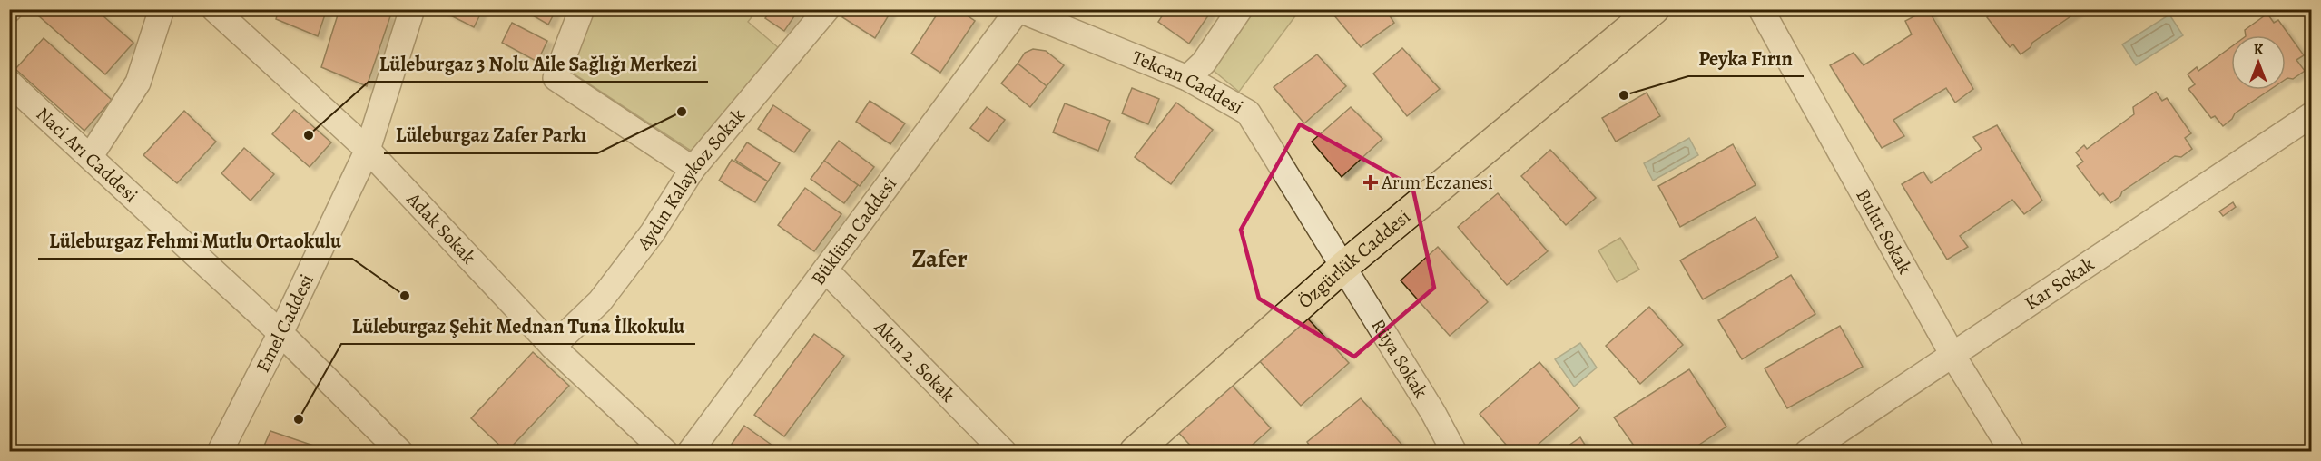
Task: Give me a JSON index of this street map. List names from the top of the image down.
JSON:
{
  "streets": {
    "main road": ["Özgürlük Caddesi"],
    "street": [
      "Tekcan Caddesi",
      "Naci Arı Caddesi",
      "Aydın Kalaykoz Sokak",
      "Adak Sokak",
      "Büklüm Caddesi",
      "Bulut Sokak",
      "Kar Sokak",
      "Emel Caddesi",
      "Rüya Sokak",
      "Akın 2. Sokak"
    ]
  },
  "crossings": [
    ["Tekcan Caddesi", "Büklüm Caddesi"],
    ["Tekcan Caddesi", "Özgürlük Caddesi"],
    ["Tekcan Caddesi", "Rüya Sokak"],
    ["Naci Arı Caddesi", "Emel Caddesi"],
    ["Aydın Kalaykoz Sokak", "Adak Sokak"],
    ["Adak Sokak", "Emel Caddesi"],
    ["Büklüm Caddesi", "Akın 2. Sokak"],
    ["Bulut Sokak", "Kar Sokak"],
    ["Özgürlük Caddesi", "Rüya Sokak"]
  ],
  "districts": ["Zafer"],
  "places": {
    "other": [
      "Peyka Fırın",
      "Lüleburgaz Zafer Parkı",
      "Lüleburgaz 3 Nolu Aile Sağlığı Merkezi",
      "Lüleburgaz Fehmi Mutlu Ortaokulu",
      "Lüleburgaz Şehit Mednan Tuna İlkokulu"
    ],
    "health": ["Arım Eczanesi"]
  },
  "north": "top"
}
